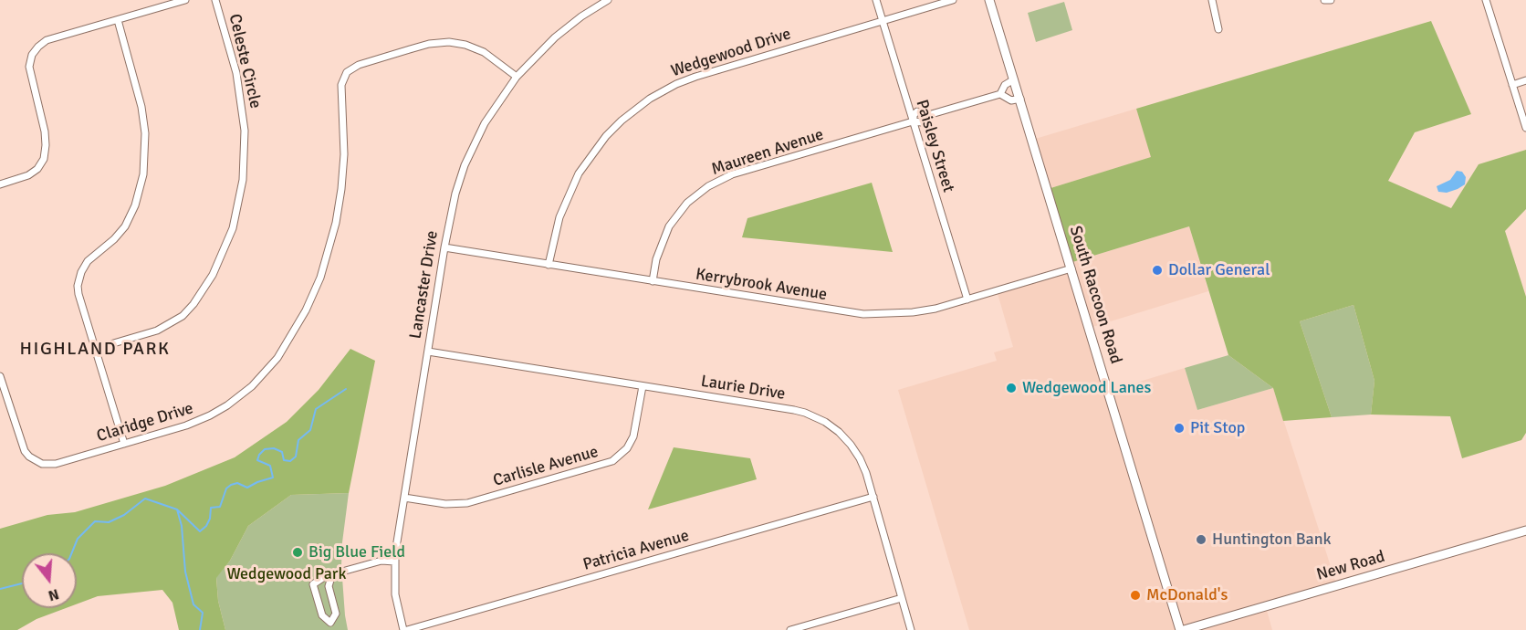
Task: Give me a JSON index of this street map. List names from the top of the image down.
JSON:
{
  "streets": {
    "street": [
      "Wedgewood Drive",
      "Celeste Circle",
      "Paisley Street",
      "Maureen Avenue",
      "Lancaster Drive",
      "Kerrybrook Avenue",
      "South Raccoon Road",
      "Laurie Drive",
      "Claridge Drive",
      "Carlisle Avenue",
      "Patricia Avenue",
      "New Road"
    ]
  },
  "crossings": [
    ["Wedgewood Drive", "Paisley Street"],
    ["Wedgewood Drive", "Kerrybrook Avenue"],
    ["Paisley Street", "Maureen Avenue"],
    ["Paisley Street", "Kerrybrook Avenue"],
    ["Maureen Avenue", "Kerrybrook Avenue"],
    ["Lancaster Drive", "Kerrybrook Avenue"],
    ["Lancaster Drive", "Laurie Drive"],
    ["Lancaster Drive", "Claridge Drive"],
    ["Lancaster Drive", "Carlisle Avenue"],
    ["Lancaster Drive", "Patricia Avenue"],
    ["Kerrybrook Avenue", "South Raccoon Road"],
    ["South Raccoon Road", "New Road"],
    ["Laurie Drive", "Carlisle Avenue"],
    ["Laurie Drive", "Patricia Avenue"]
  ],
  "districts": ["HIGHLAND PARK"],
  "parks": ["Wedgewood Park"],
  "places": [
    "Dollar General",
    "Wedgewood Lanes",
    "Pit Stop",
    "Huntington Bank",
    "Big Blue Field",
    "McDonald's"
  ],
  "north": "bottom"
}
